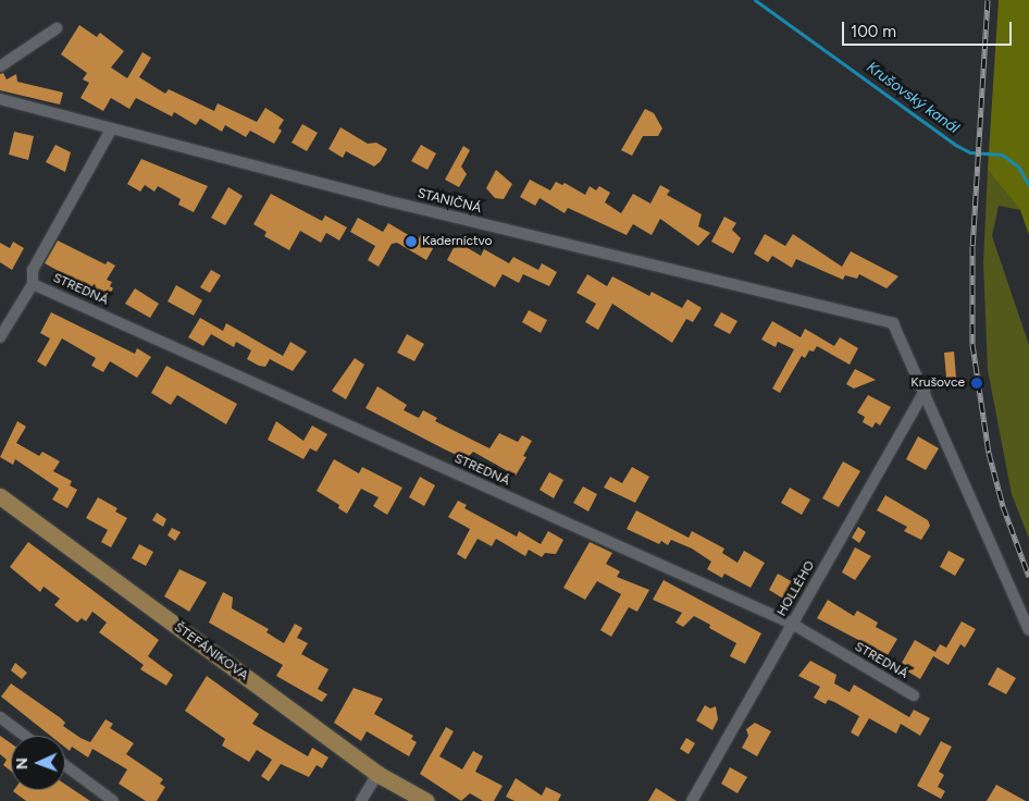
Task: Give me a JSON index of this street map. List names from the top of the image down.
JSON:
{
  "streets": {
    "main road": ["ŠTEFÁNIKOVA"],
    "street": ["STANIČNÁ", "STREDNÁ", "HOLLÉHO"]
  },
  "crossings": [
    ["STANIČNÁ", "STREDNÁ"],
    ["STANIČNÁ", "HOLLÉHO"],
    ["STREDNÁ", "HOLLÉHO"]
  ],
  "water": ["Krušovský kanál"],
  "places": ["Kaderníctvo", "Krušovce"],
  "scale_bar": "100 m",
  "north": "left"
}
